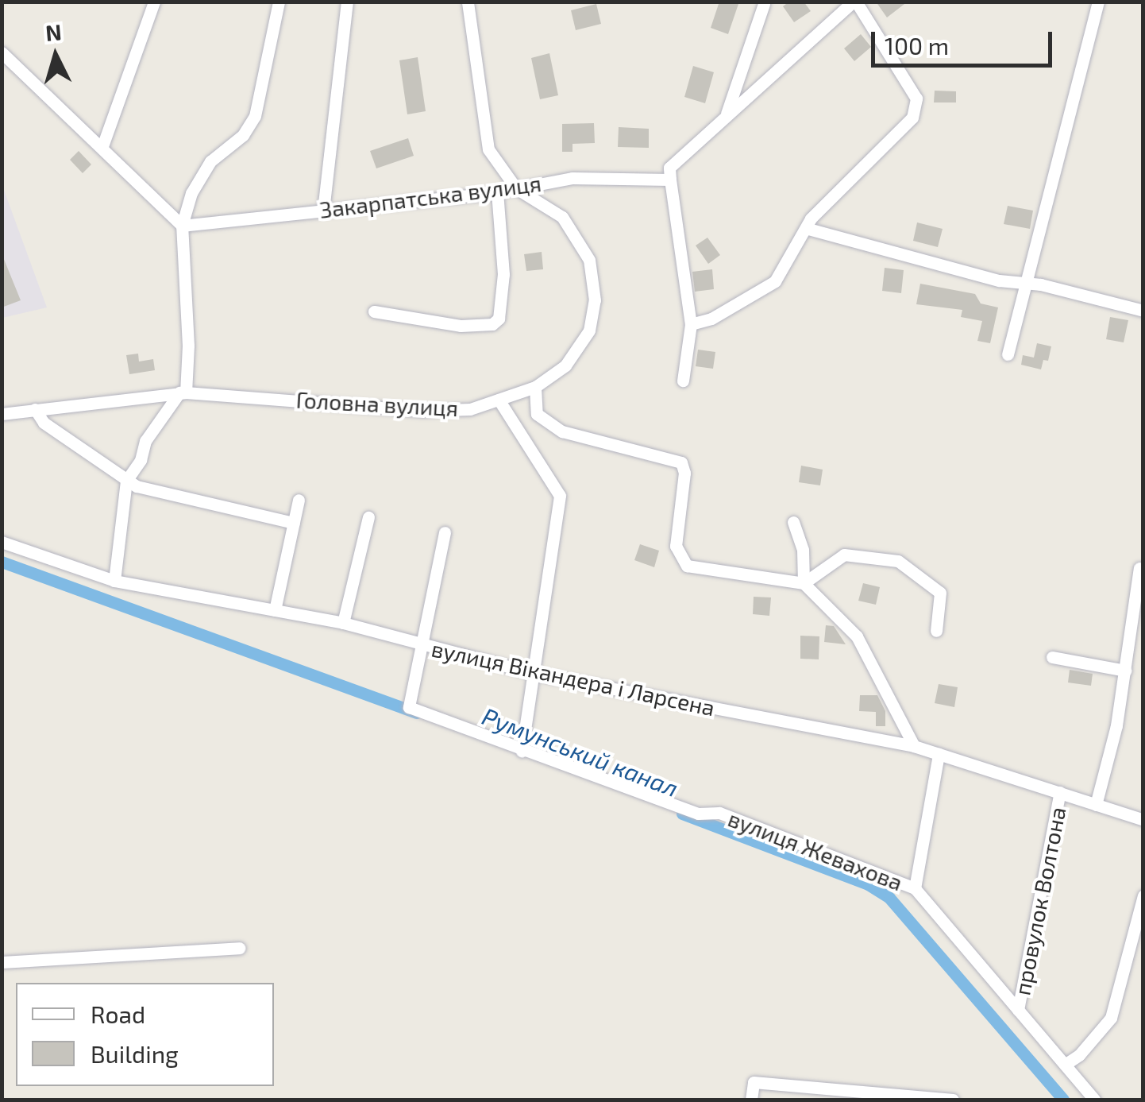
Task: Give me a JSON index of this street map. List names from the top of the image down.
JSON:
{
  "streets": {
    "street": [
      "Закарпатська вулиця",
      "Головна вулиця",
      "вулиця Вікандера і Ларсена",
      "вулиця Жевахова",
      "провулок Волтона"
    ]
  },
  "crossings": [
    ["Закарпатська вулиця", "Головна вулиця"],
    ["вулиця Вікандера і Ларсена", "вулиця Жевахова"],
    ["вулиця Вікандера і Ларсена", "провулок Волтона"],
    ["вулиця Жевахова", "провулок Волтона"]
  ],
  "water": ["Румунський канал"],
  "legend": ["Road", "Building"],
  "scale_bar": "100 m",
  "north": "top"
}
